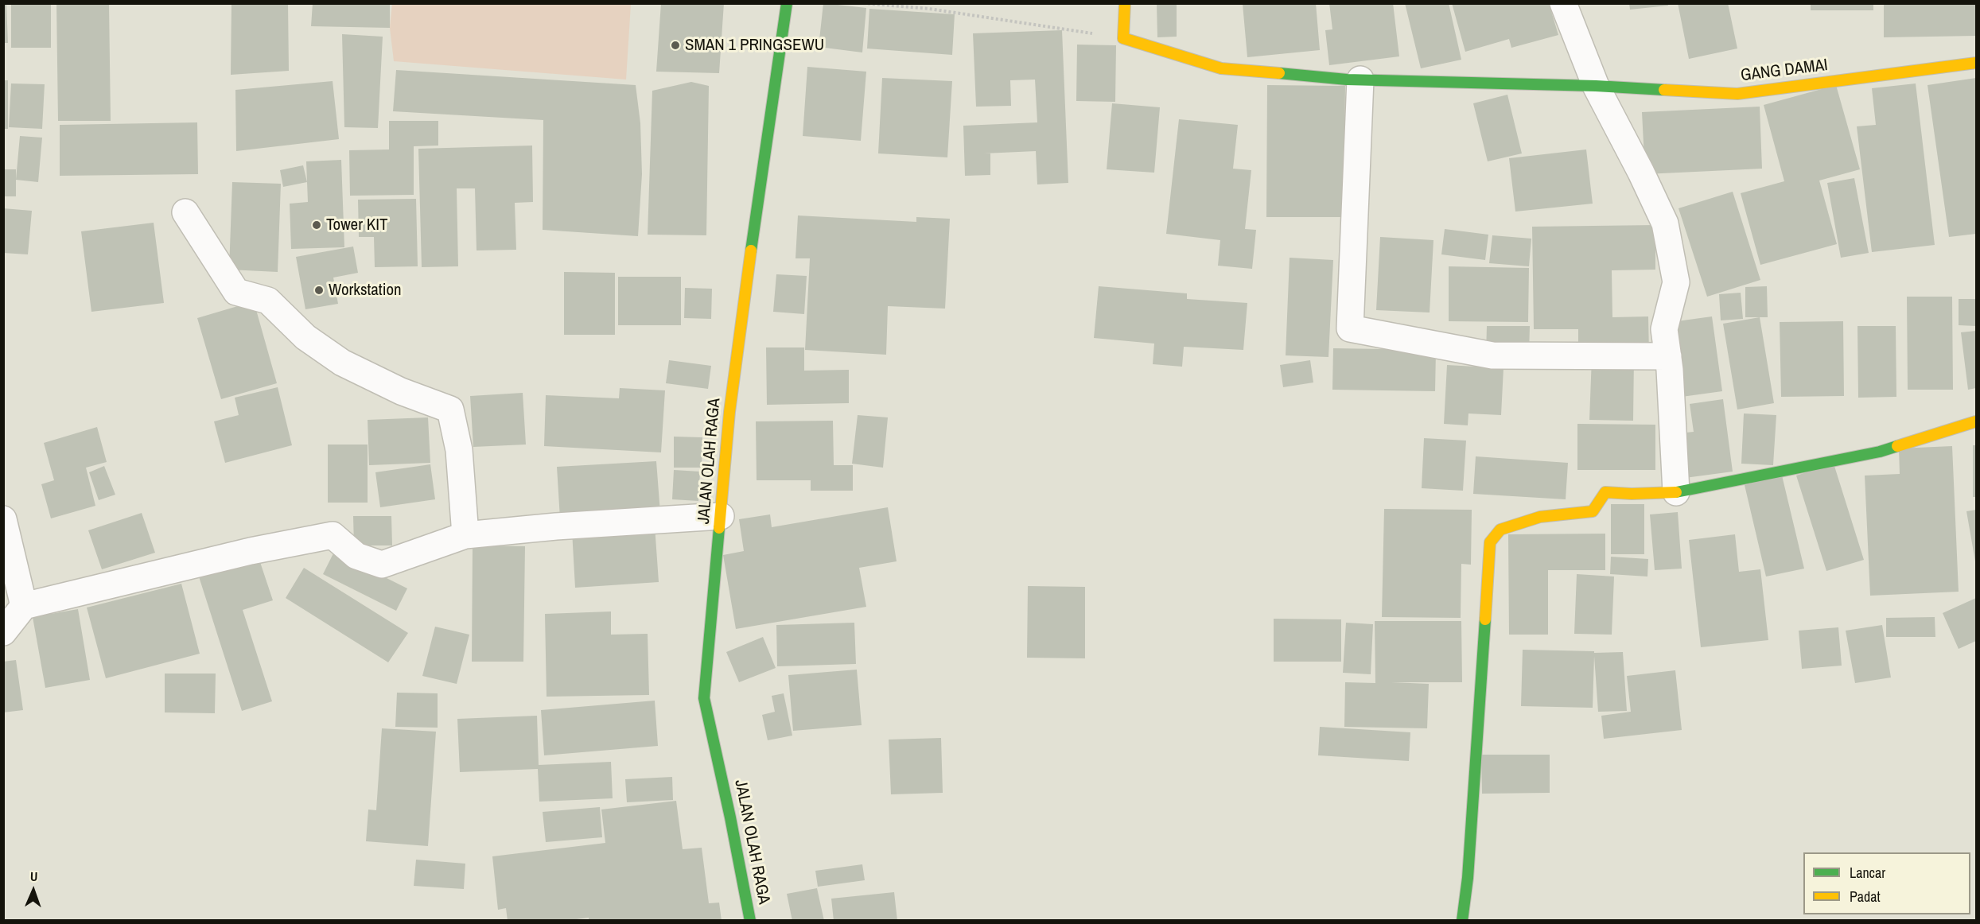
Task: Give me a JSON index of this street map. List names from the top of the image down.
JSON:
{
  "streets": {
    "street": ["GANG DAMAI", "JALAN OLAH RAGA"]
  },
  "places": ["SMAN 1 PRINGSEWU", "Tower KIT", "Workstation"],
  "legend": ["Lancar", "Padat"],
  "north": "top"
}
